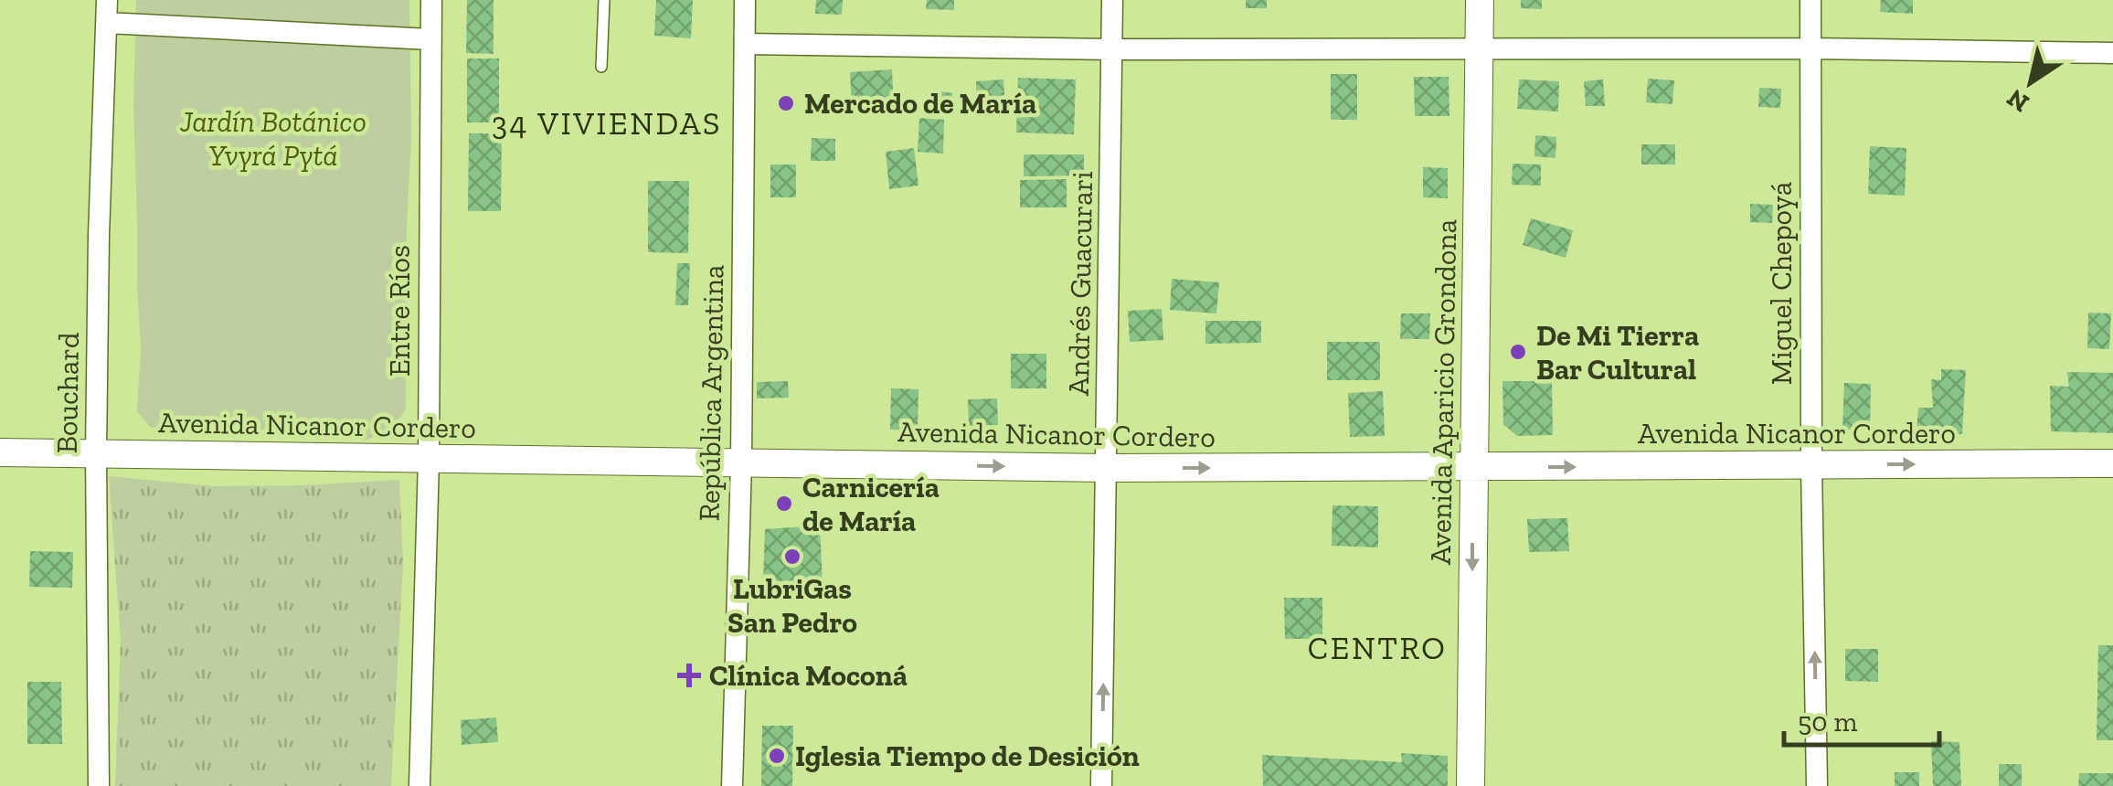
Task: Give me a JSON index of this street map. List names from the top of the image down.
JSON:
{
  "streets": {
    "main road": ["Avenida Aparicio Grondona", "Avenida Nicanor Cordero"],
    "street": [
      "Andrés Guacurari",
      "Miguel Chepoyá",
      "Entre Ríos",
      "Bouchard",
      "República Argentina"
    ]
  },
  "crossings": [
    ["Andrés Guacurari", "Avenida Nicanor Cordero"],
    ["Miguel Chepoyá", "Avenida Nicanor Cordero"],
    ["Entre Ríos", "Avenida Nicanor Cordero"],
    ["Avenida Aparicio Grondona", "Avenida Nicanor Cordero"],
    ["Bouchard", "Avenida Nicanor Cordero"],
    ["República Argentina", "Avenida Nicanor Cordero"]
  ],
  "one_way": [
    "Andrés Guacurari",
    "Miguel Chepoyá",
    "Avenida Aparicio Grondona",
    "Avenida Nicanor Cordero"
  ],
  "districts": ["34 VIVIENDAS", "CENTRO"],
  "parks": ["Jardín Botánico Yvyrá Pytá"],
  "places": {
    "other": [
      "Mercado de María",
      "De Mi Tierra Bar Cultural",
      "Carnicería de María",
      "LubriGas San Pedro",
      "Iglesia Tiempo de Desición"
    ],
    "health": ["Clínica Moconá"]
  },
  "scale_bar": "50 m",
  "north": "bottom left"
}
